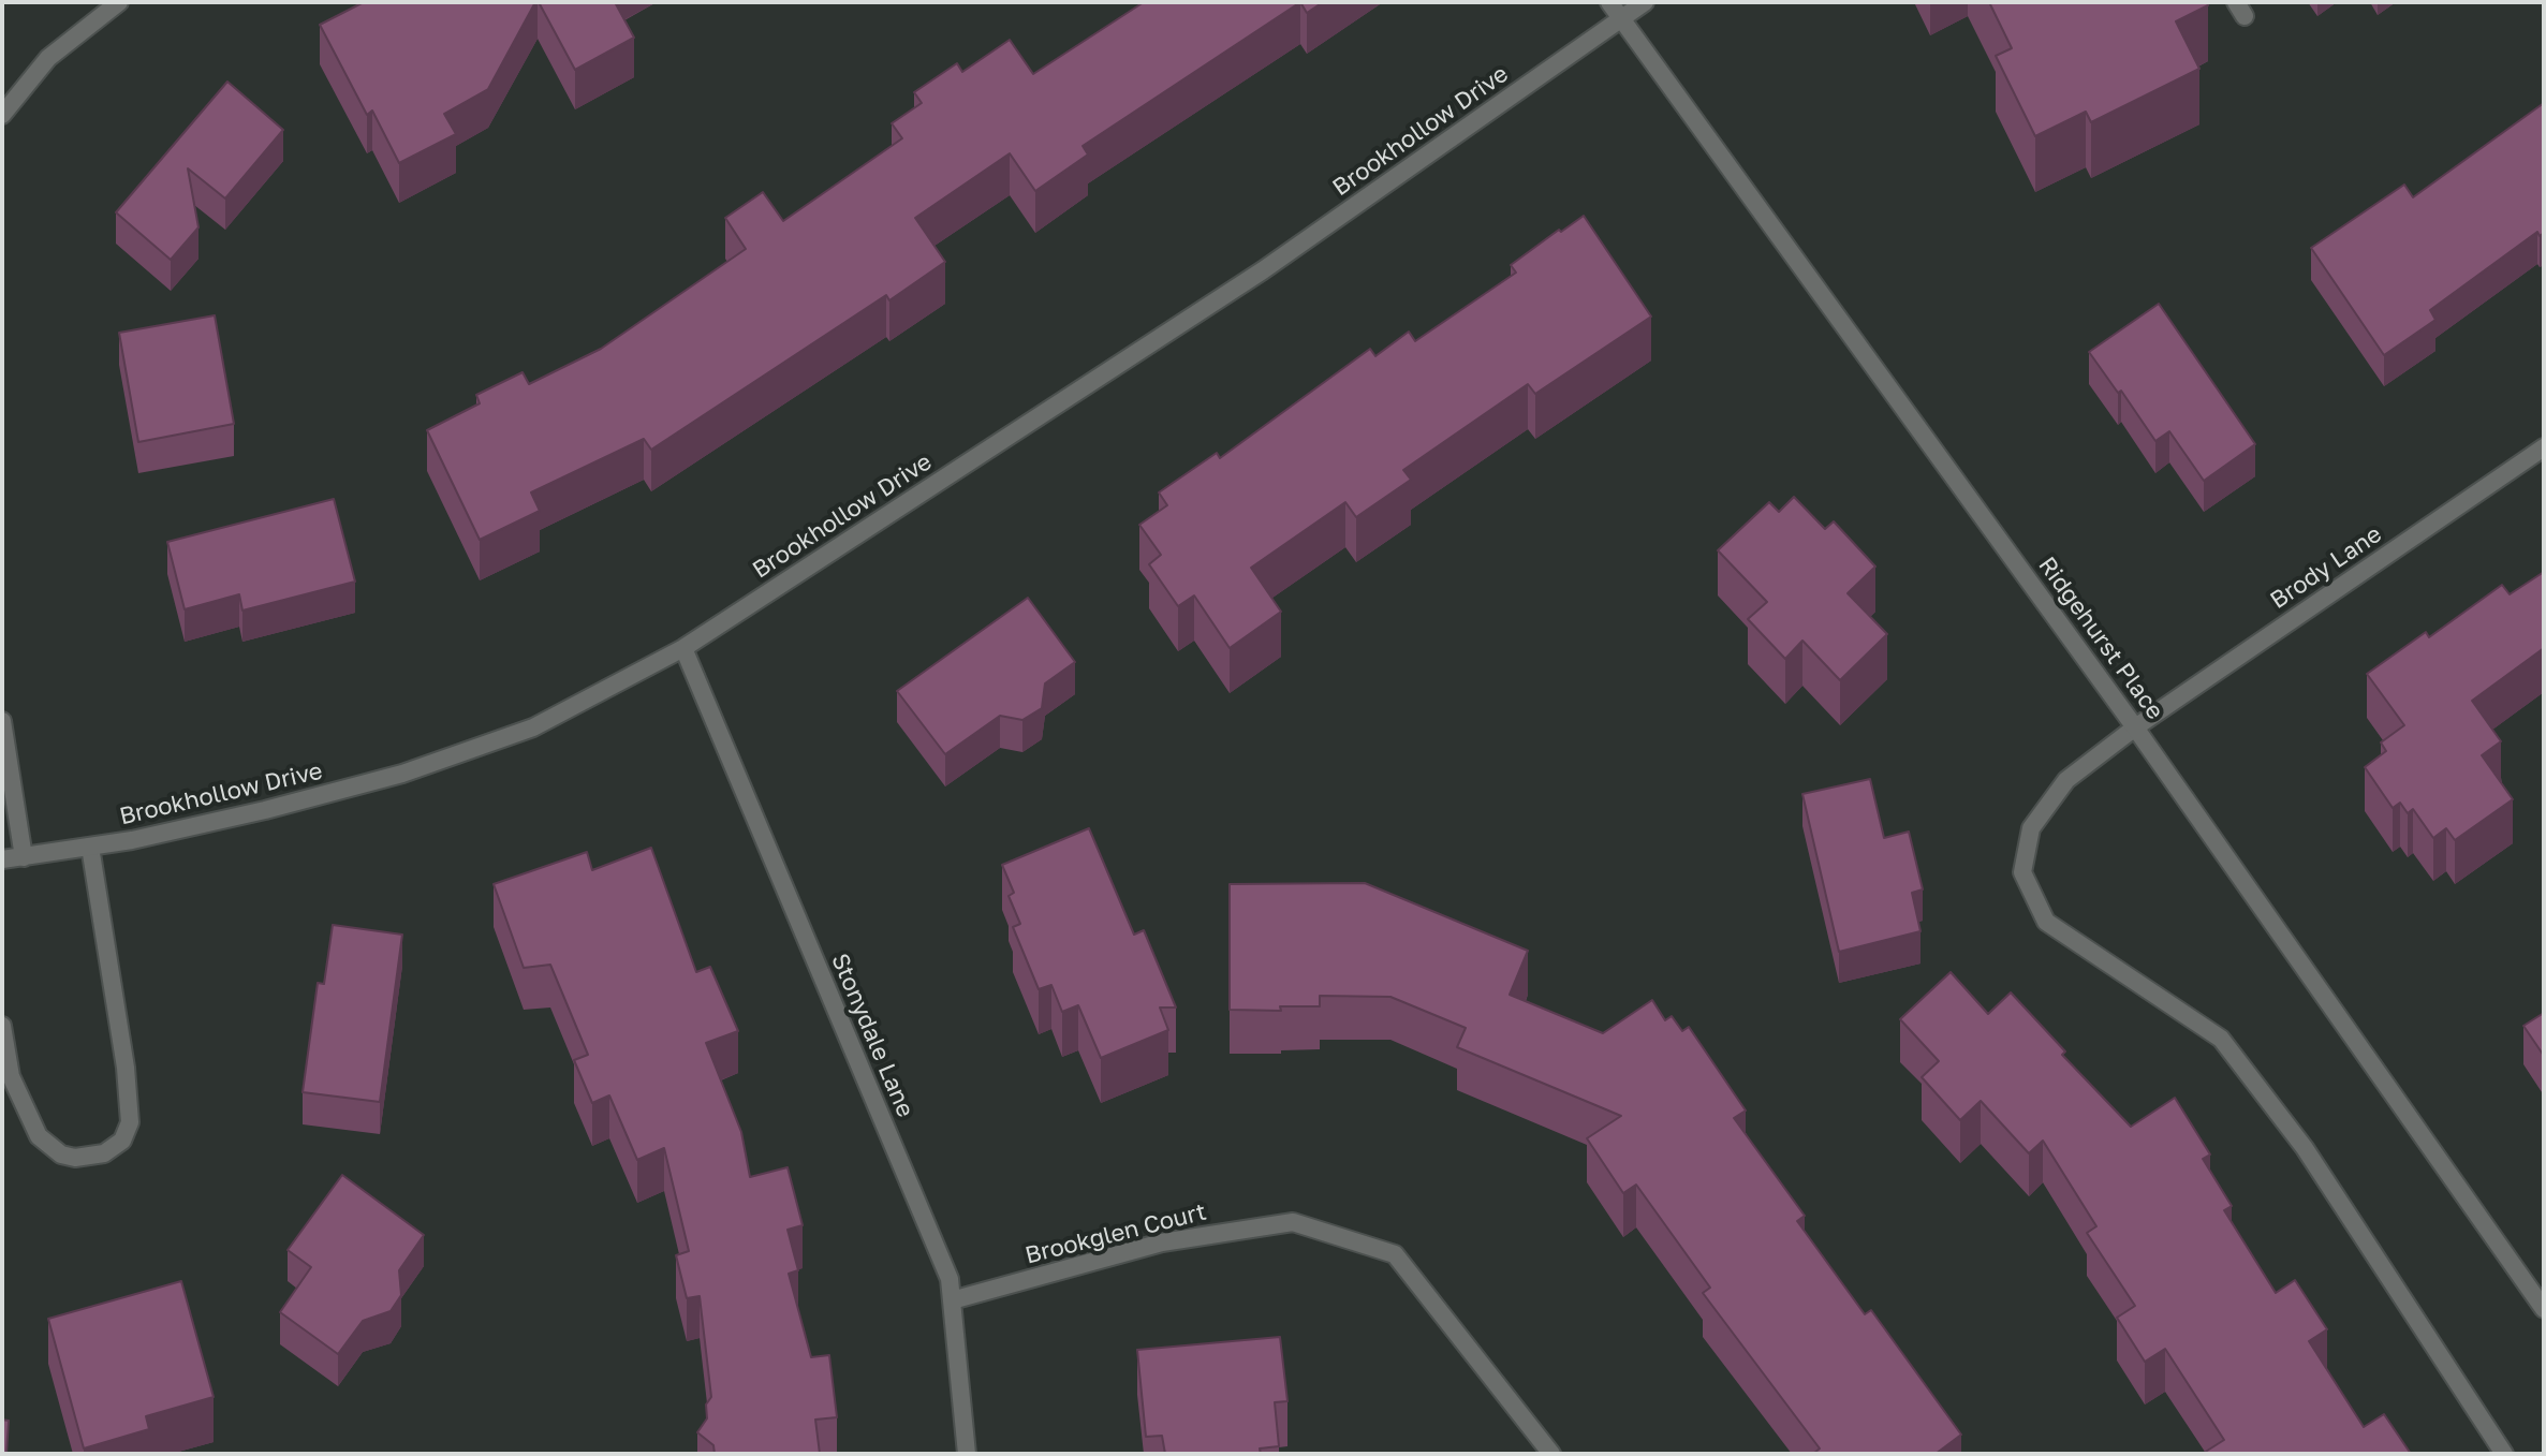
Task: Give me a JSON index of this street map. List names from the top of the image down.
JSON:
{
  "streets": {
    "street": [
      "Brookhollow Drive",
      "Brody Lane",
      "Ridgehurst Place",
      "Stonydale Lane",
      "Brookglen Court"
    ]
  },
  "crossings": [
    ["Brookhollow Drive", "Ridgehurst Place"],
    ["Brookhollow Drive", "Stonydale Lane"],
    ["Brody Lane", "Ridgehurst Place"],
    ["Stonydale Lane", "Brookglen Court"]
  ]
}
